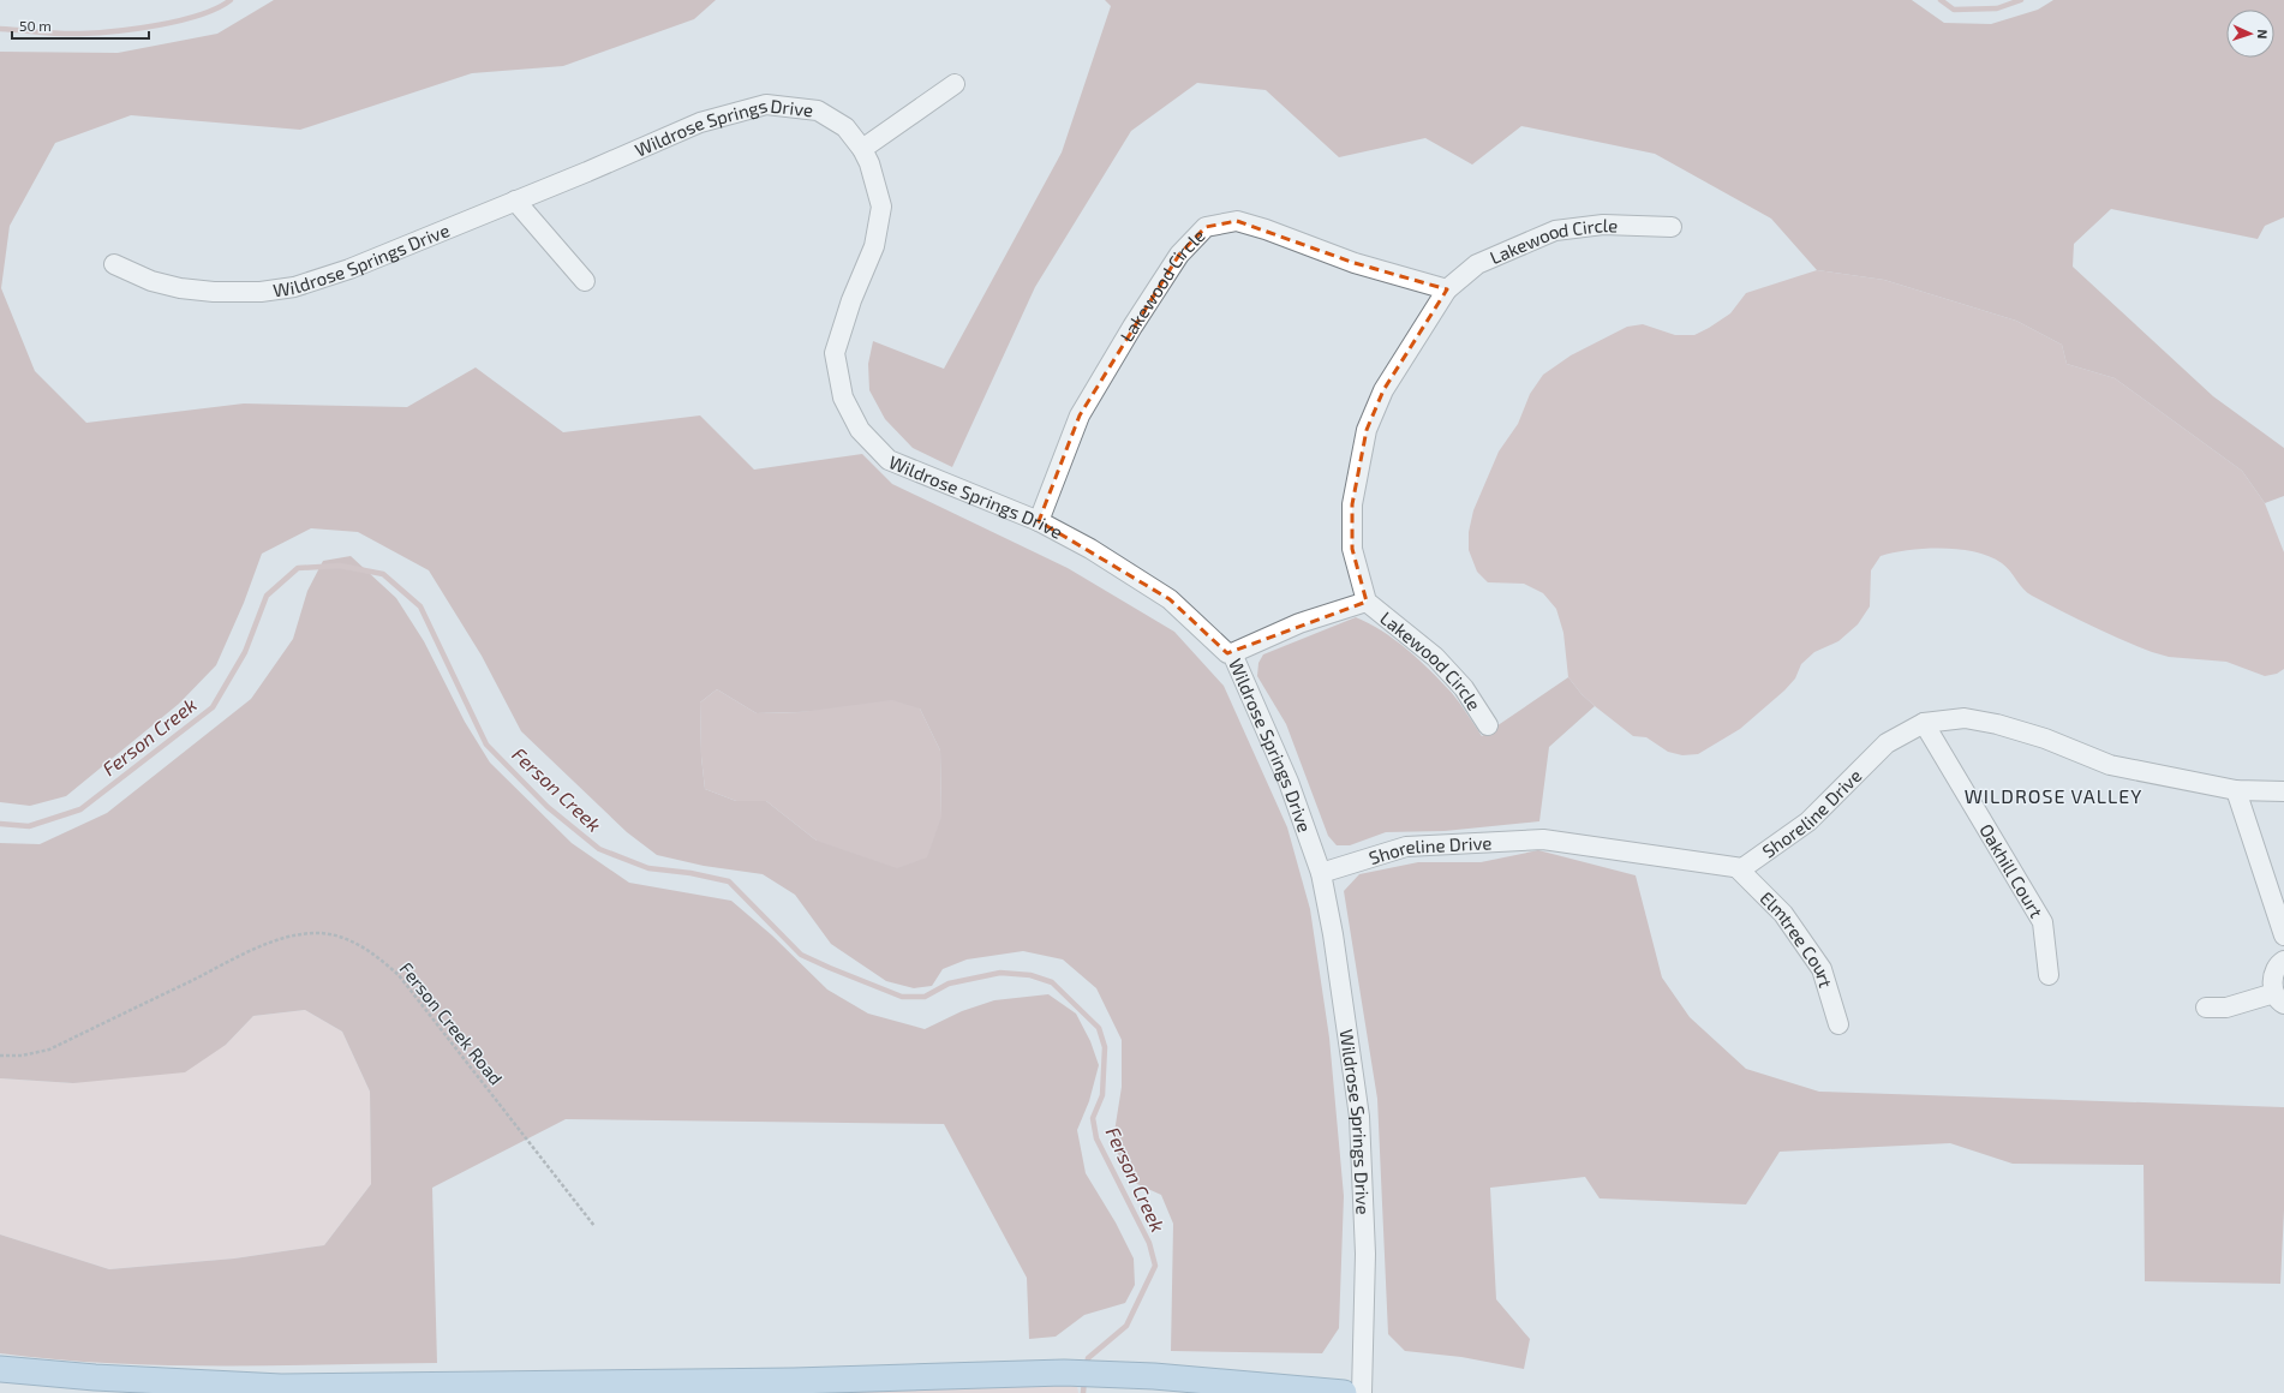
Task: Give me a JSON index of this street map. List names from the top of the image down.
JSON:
{
  "streets": {
    "street": [
      "Wildrose Springs Drive",
      "Lakewood Circle",
      "Shoreline Drive",
      "Oakhill Court",
      "Elmtree Court"
    ],
    "path": ["Ferson Creek Road"]
  },
  "crossings": [
    ["Wildrose Springs Drive", "Lakewood Circle"],
    ["Wildrose Springs Drive", "Shoreline Drive"],
    ["Shoreline Drive", "Oakhill Court"],
    ["Shoreline Drive", "Elmtree Court"]
  ],
  "districts": ["WILDROSE VALLEY"],
  "water": ["Ferson Creek"],
  "scale_bar": "50 m",
  "north": "right"
}
